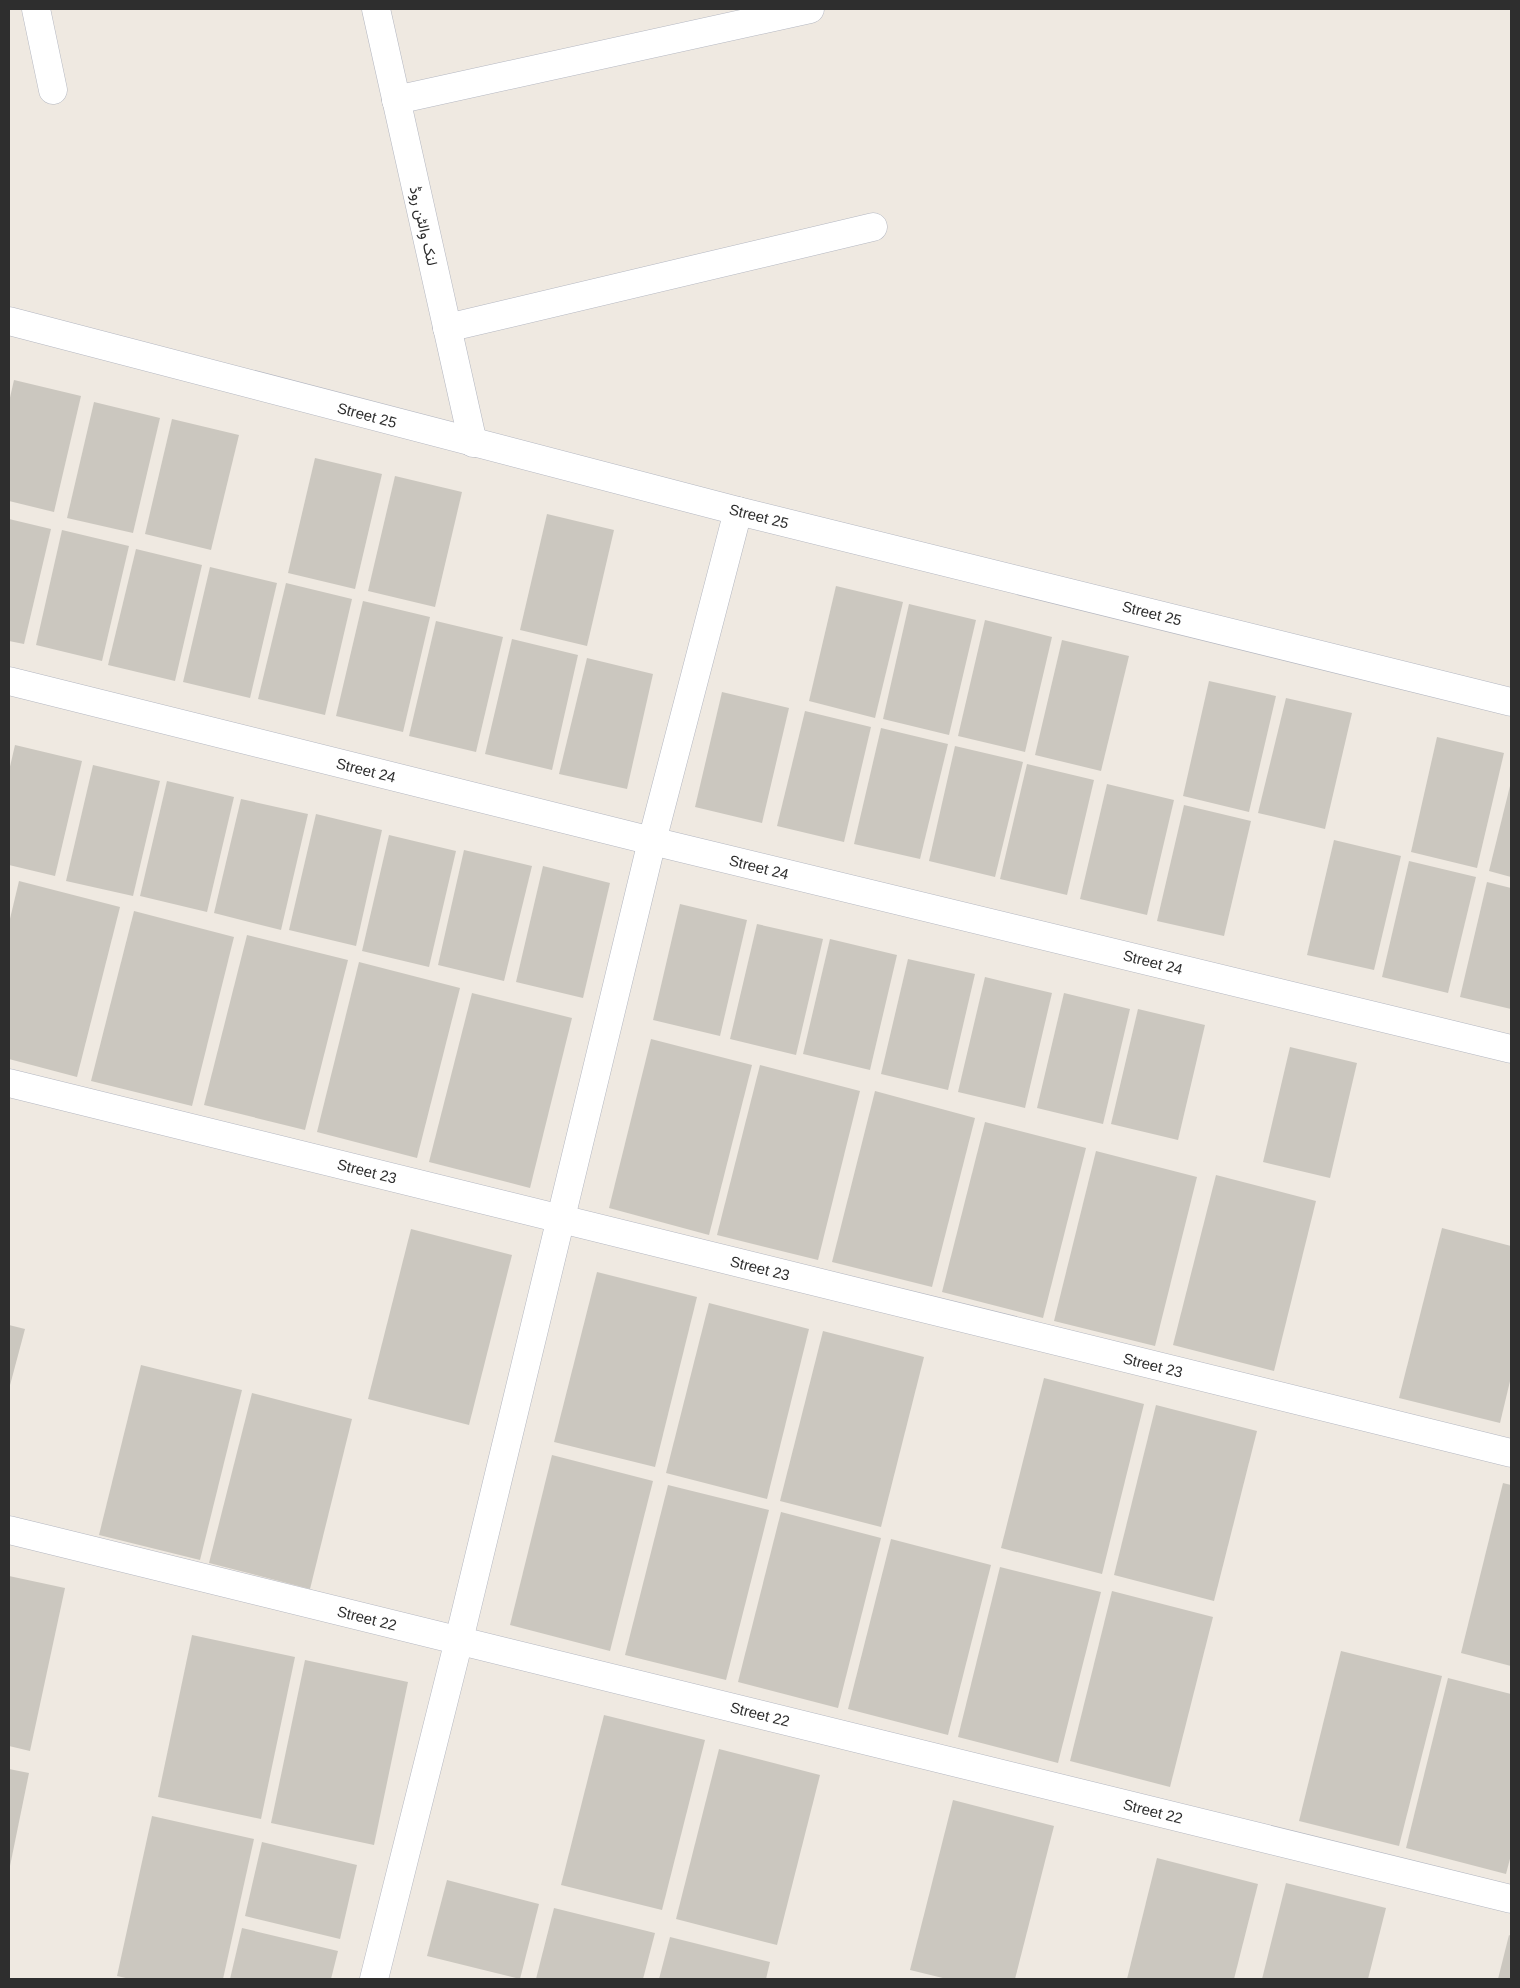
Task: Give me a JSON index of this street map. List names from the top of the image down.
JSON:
{
  "streets": {
    "street": [
      "لنک والٹن روڈ",
      "Street 25",
      "Street 24",
      "Street 23",
      "Street 22"
    ]
  },
  "crossings": [
    ["لنک والٹن روڈ", "Street 25"]
  ]
}
